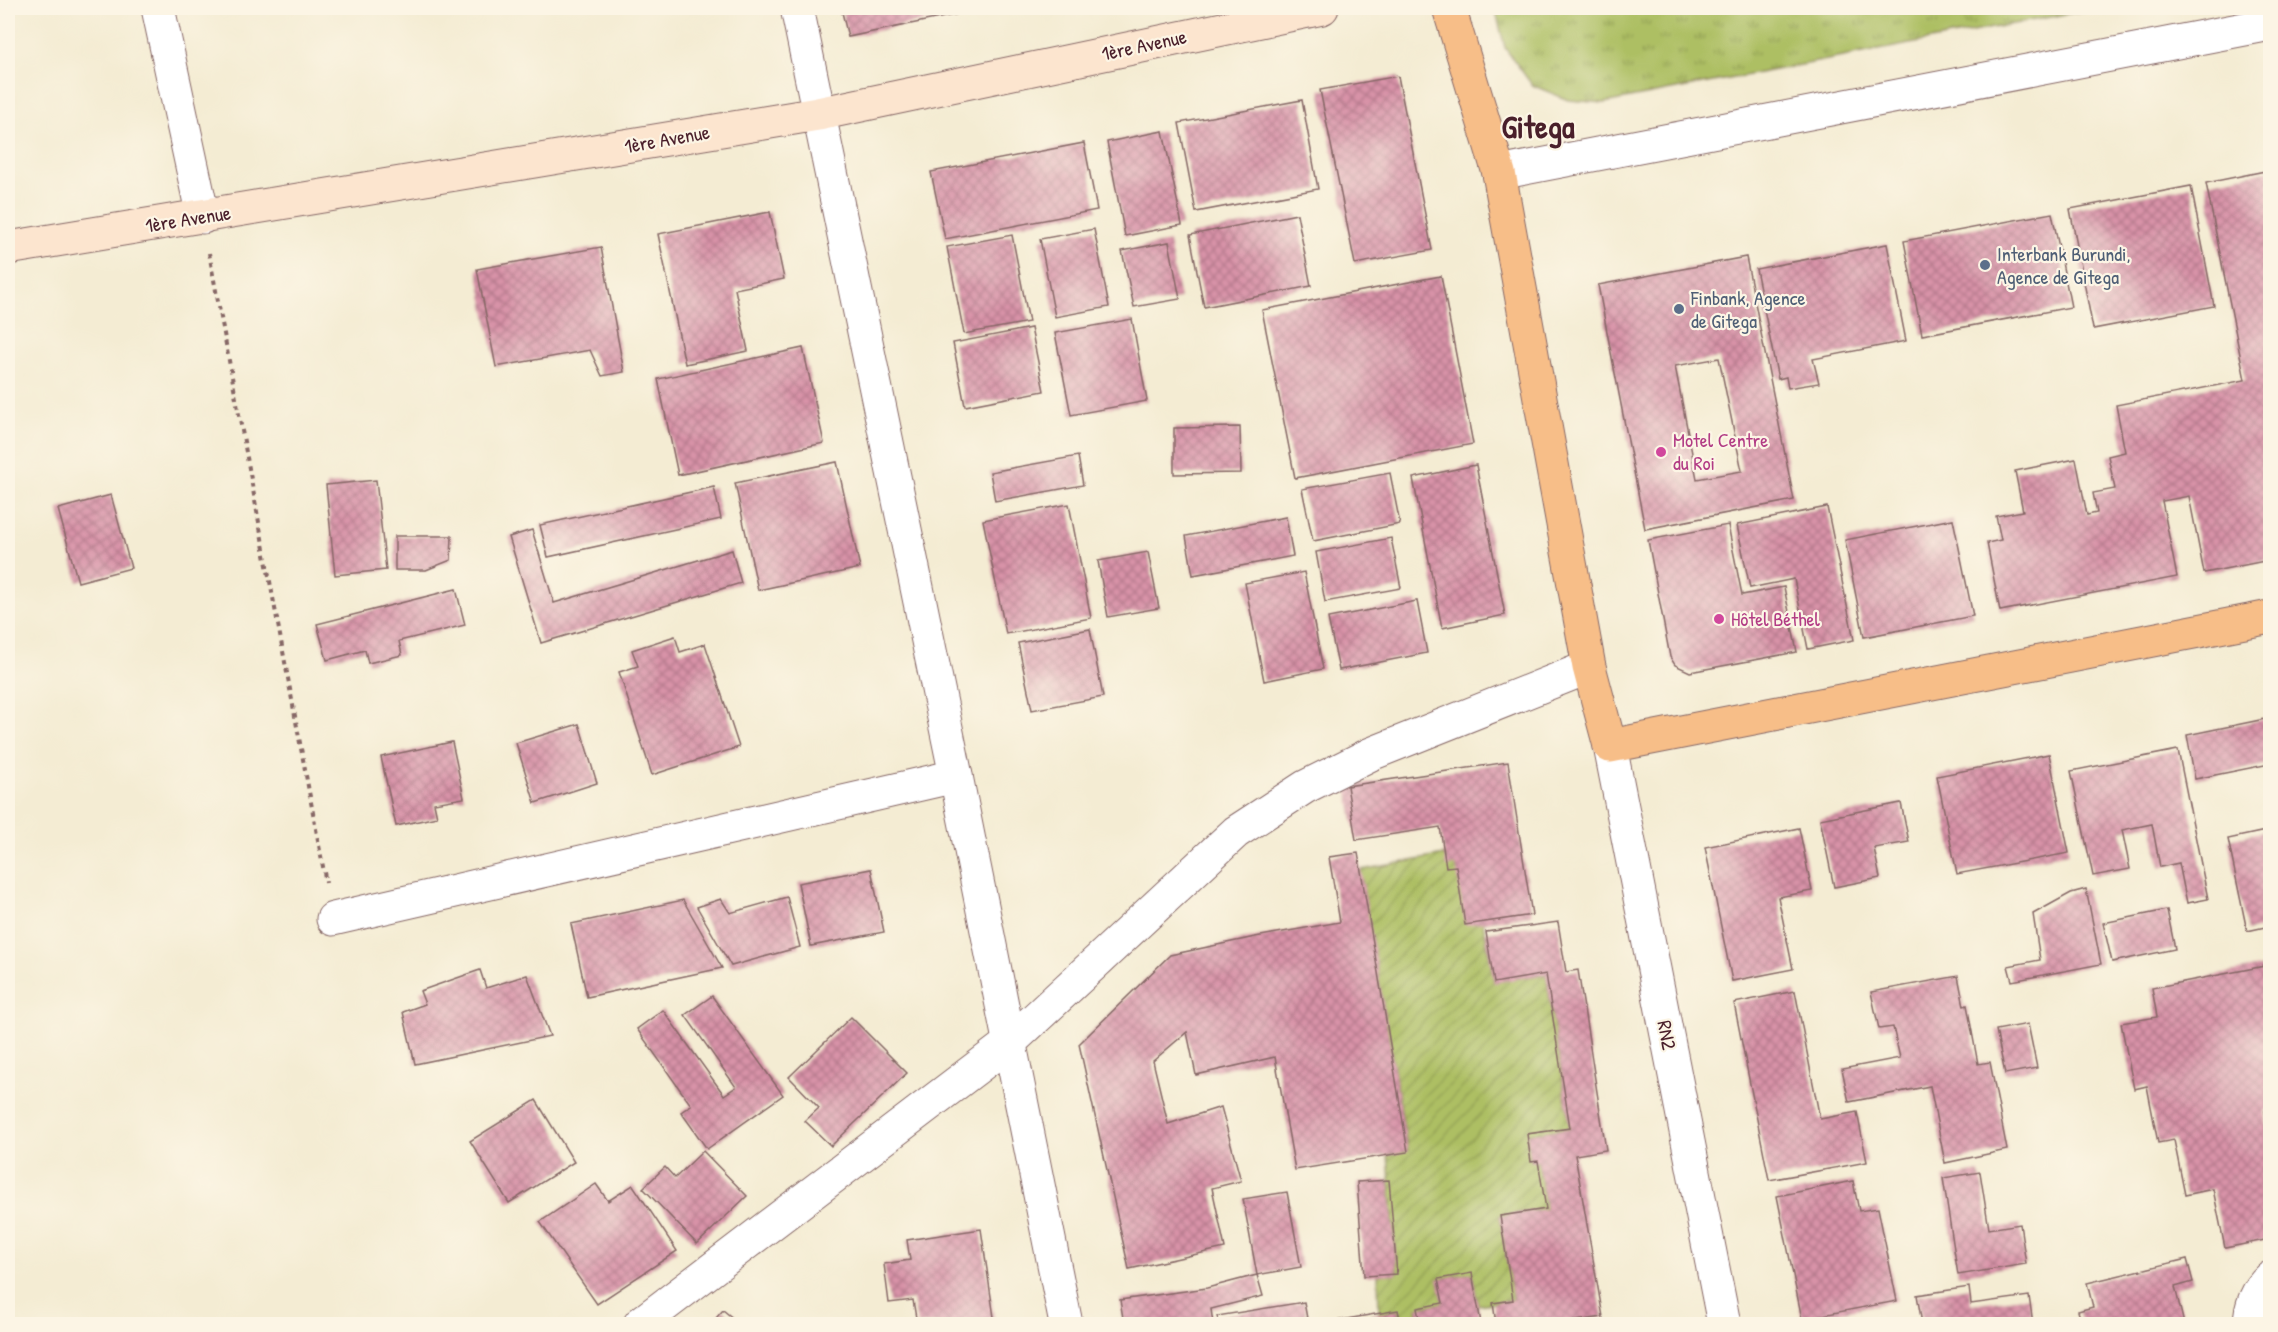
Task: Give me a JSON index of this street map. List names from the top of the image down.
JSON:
{
  "streets": {
    "main road": ["1ère Avenue"],
    "street": ["RN2"]
  },
  "districts": ["Gitega"],
  "places": [
    "Interbank Burundi, Agence de Gitega",
    "Finbank, Agence de Gitega",
    "Motel Centre du Roi",
    "Hôtel Béthel"
  ]
}
